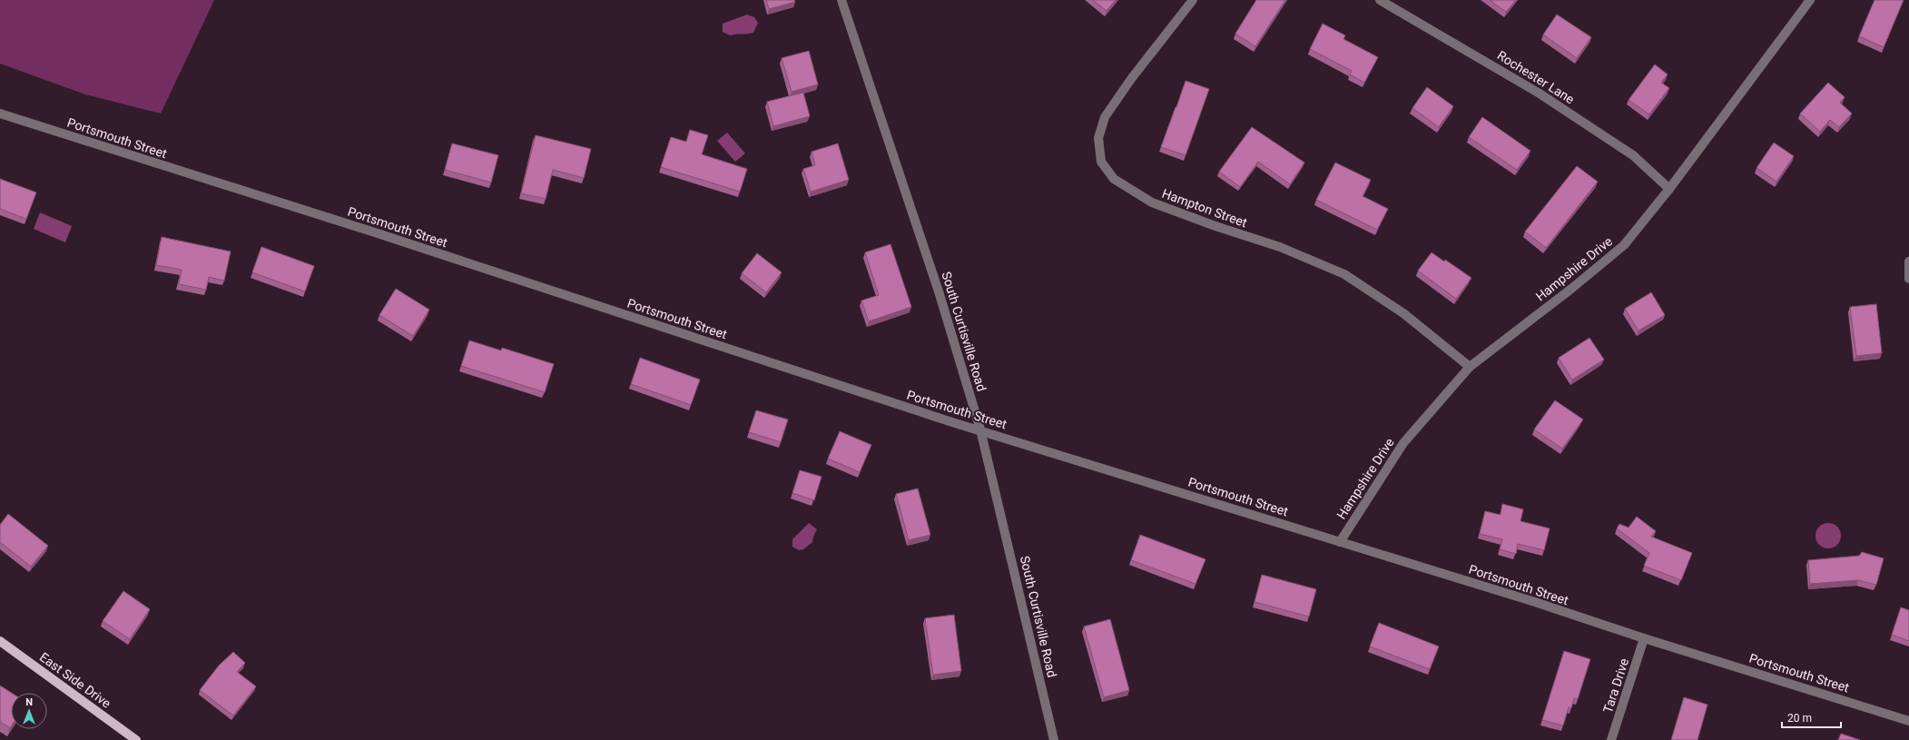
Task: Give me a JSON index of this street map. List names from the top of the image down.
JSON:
{
  "streets": {
    "main road": ["East Side Drive"],
    "street": [
      "Rochester Lane",
      "Portsmouth Street",
      "Hampton Street",
      "Hampshire Drive",
      "South Curtisville Road",
      "Tara Drive"
    ]
  },
  "crossings": [
    ["Rochester Lane", "Hampshire Drive"],
    ["Portsmouth Street", "Hampshire Drive"],
    ["Portsmouth Street", "South Curtisville Road"],
    ["Portsmouth Street", "Tara Drive"],
    ["Hampton Street", "Hampshire Drive"]
  ],
  "scale_bar": "20 m",
  "north": "top"
}
